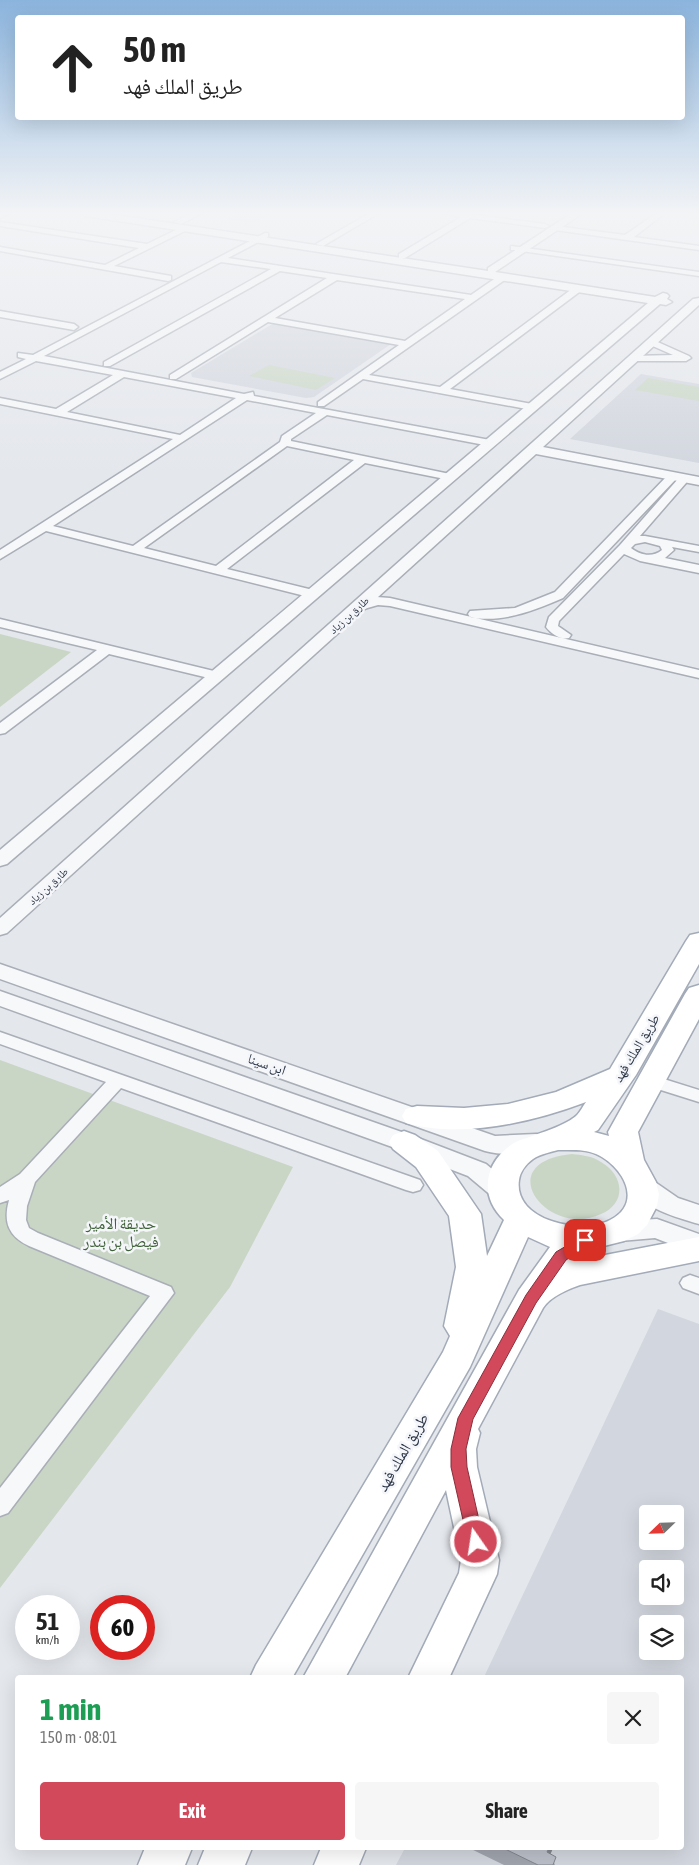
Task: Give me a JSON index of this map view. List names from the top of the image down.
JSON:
{
  "streets": {
    "main road": ["طريق الملك فهد"],
    "street": ["طارق بن زياد", "ابن سينا"]
  },
  "crossings": [
    ["طريق الملك فهد", "ابن سينا"]
  ],
  "parks": ["حديقة الأمير فيصل بن بندر"],
  "north": "bottom left",
  "page": {
    "turn": ["50 m", "طريق الملك فهد"],
    "speed": "51 km/h",
    "limit": "60",
    "heading": ["1 min", "150 m · 08:01"],
    "buttons": ["Exit", "Share"]
  }
}
